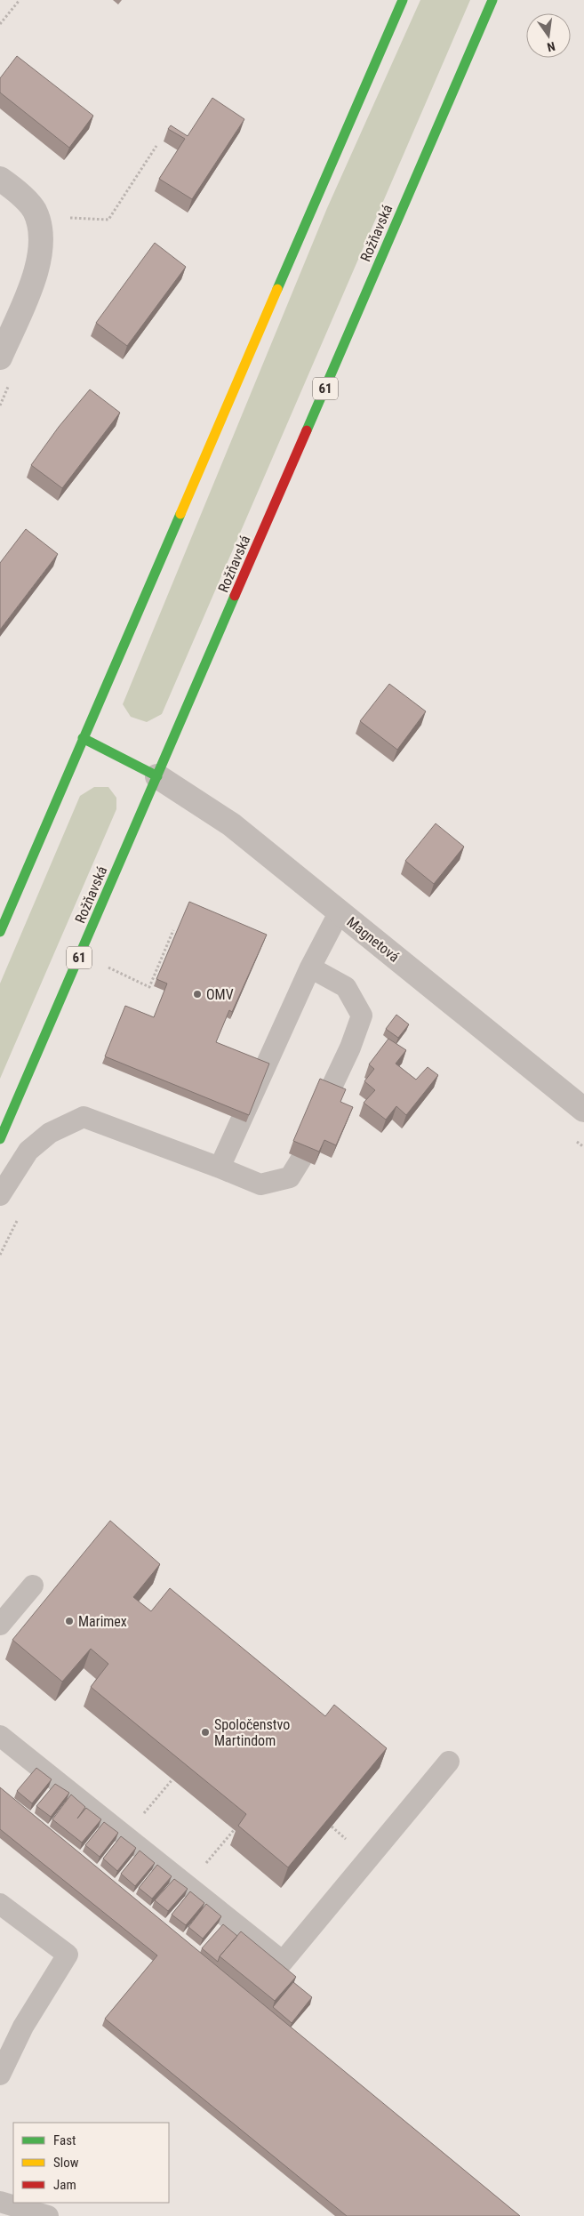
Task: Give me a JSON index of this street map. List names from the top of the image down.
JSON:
{
  "streets": {
    "main road": ["Rožňavská", "61"],
    "street": ["Magnetová"]
  },
  "crossings": [
    ["Rožňavská", "Magnetová"]
  ],
  "places": ["OMV", "Marimex", "Spoločenstvo Martindom"],
  "legend": ["Fast", "Slow", "Jam"],
  "north": "bottom"
}
